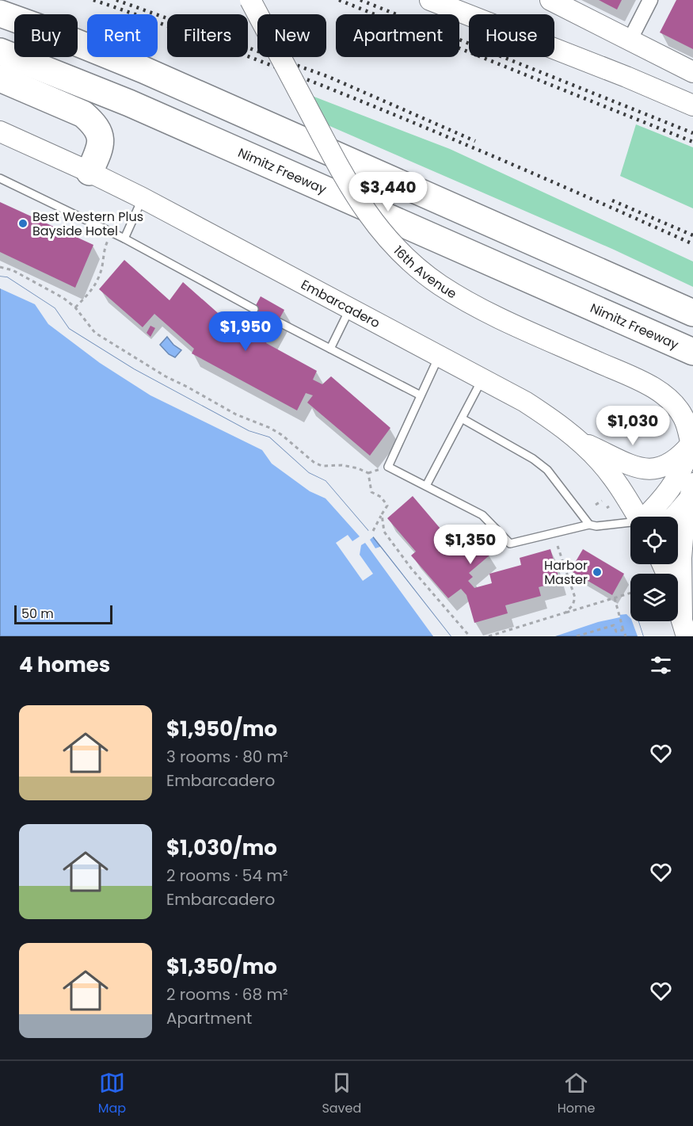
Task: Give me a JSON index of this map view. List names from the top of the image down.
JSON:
{
  "streets": {
    "highway": ["Nimitz Freeway"],
    "main road": ["16th Avenue", "Embarcadero"]
  },
  "places": ["Best Western Plus Bayside Hotel", "Harbor Master"],
  "scale_bar": "50 m",
  "page": {
    "chip": [
      "Buy",
      "Rent",
      "Filters",
      "New",
      "Apartment",
      "House"
    ],
    "price": [
      "$3,440",
      "$1,950",
      "$1,030",
      "$1,350"
    ],
    "scale": "50 m",
    "heading": "4 homes",
    "list": [
      {
        "name": "$1,950/mo",
        "note": "3 rooms · 80 m² · Embarcadero"
      },
      {
        "name": "$1,030/mo",
        "note": "2 rooms · 54 m² · Embarcadero"
      },
      {
        "name": "$1,350/mo",
        "note": "2 rooms · 68 m² · Apartment"
      }
    ],
    "tabs": ["Map", "Saved", "Home"]
  }
}
